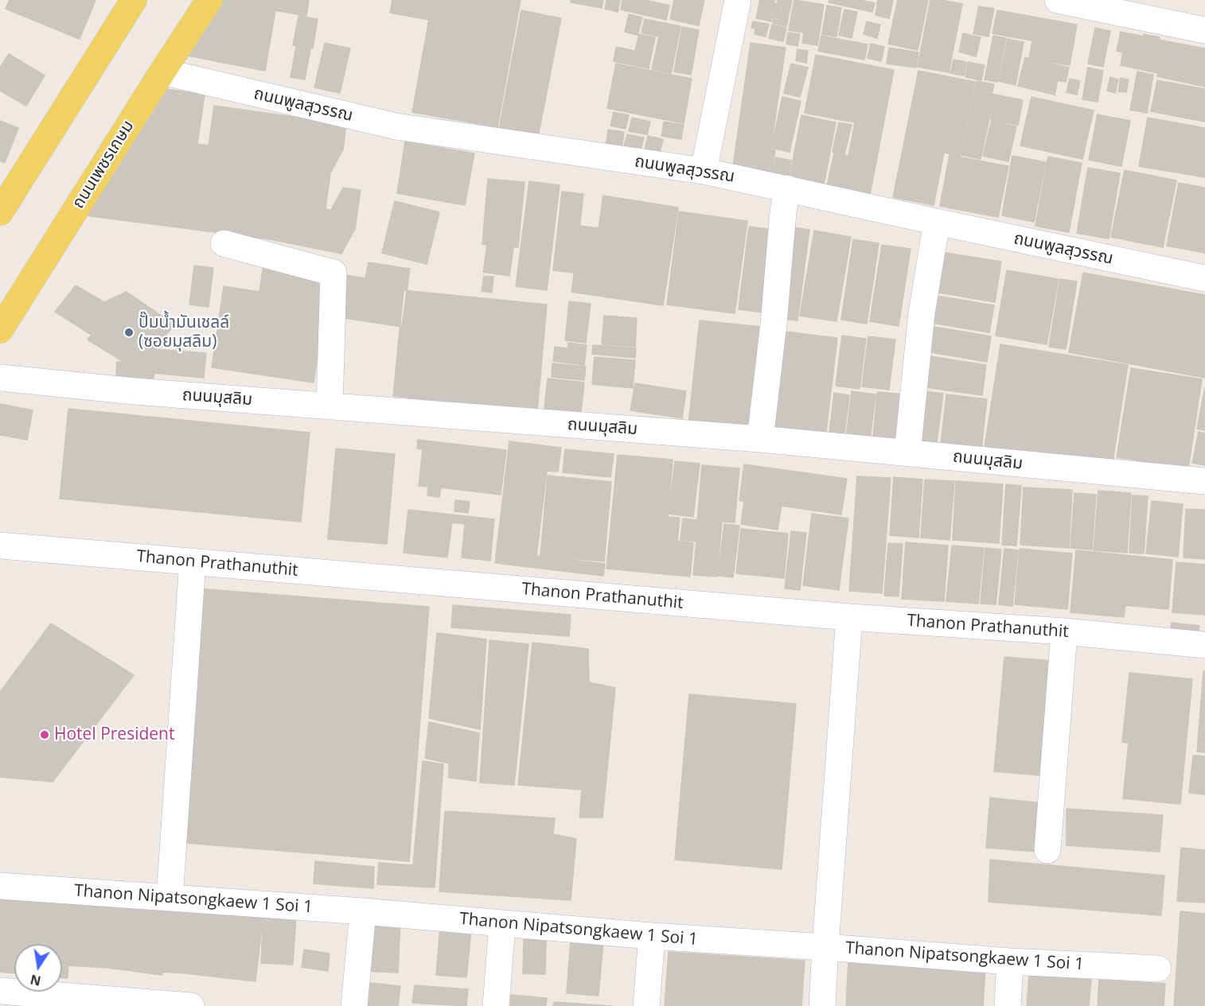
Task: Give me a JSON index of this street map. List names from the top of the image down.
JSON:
{
  "streets": {
    "main road": ["ถนนเพชรเกษม"],
    "street": [
      "ถนนพูลสุวรรณ",
      "ถนนมุสลิม",
      "Thanon Prathanuthit",
      "Thanon Nipatsongkaew 1 Soi 1"
    ]
  },
  "crossings": [
    ["ถนนพูลสุวรรณ", "ถนนเพชรเกษม"]
  ],
  "places": ["ปั๊มน้ำมันเชลล์ (ซอยมุสลิม)", "Hotel President"],
  "north": "bottom"
}
